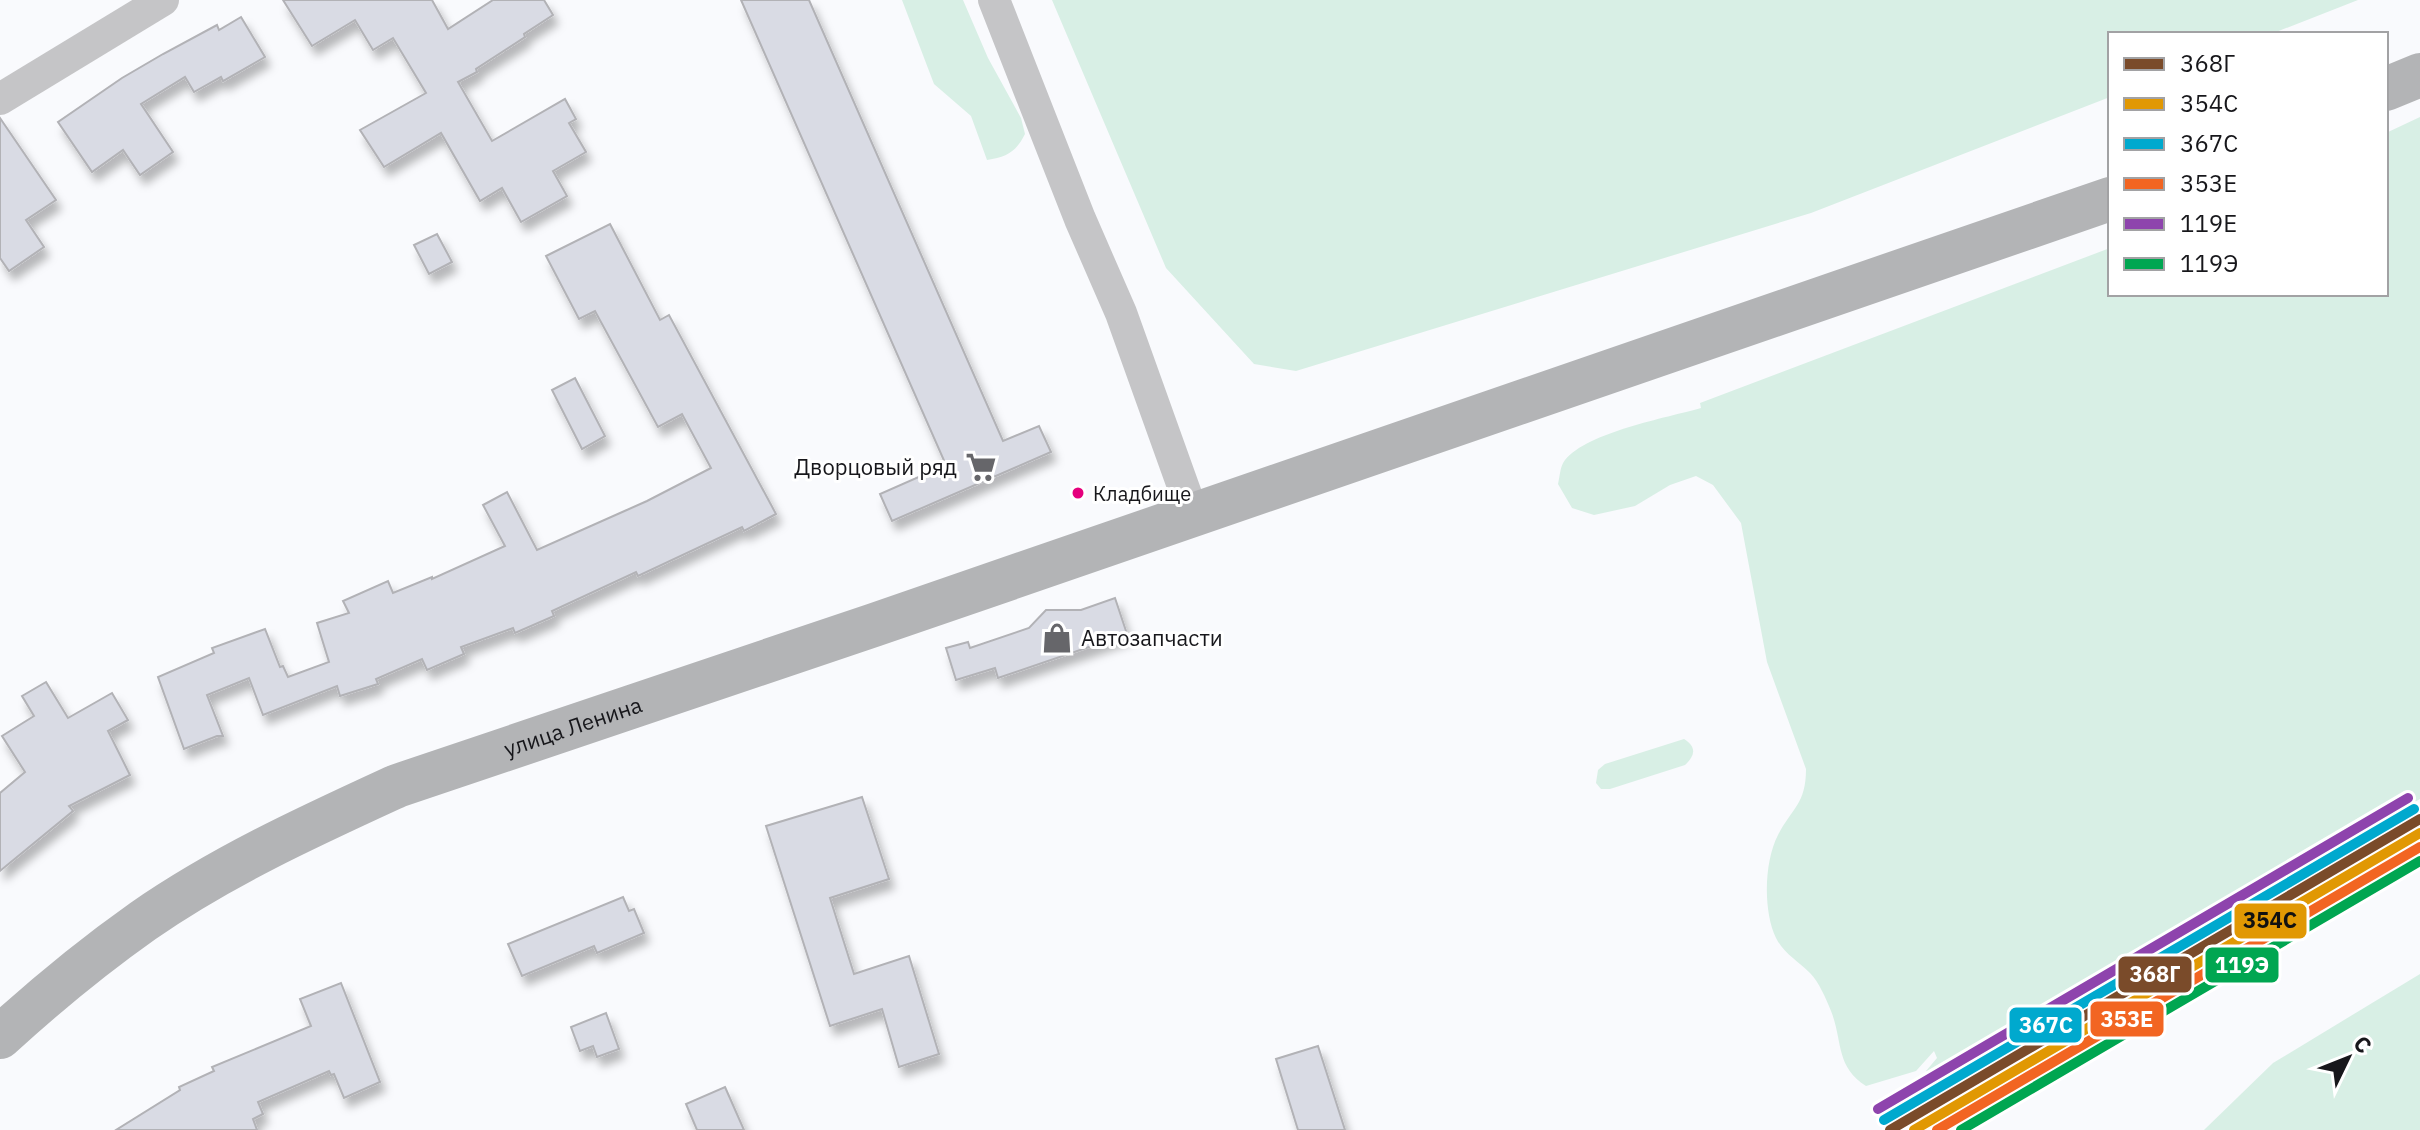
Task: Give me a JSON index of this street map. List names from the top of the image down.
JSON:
{
  "streets": {
    "main road": ["улица Ленина"]
  },
  "places": {
    "supermarket": ["Дворцовый ряд"],
    "other": ["Кладбище"],
    "shop": ["Автозапчасти"]
  },
  "lines": [
    "transit line 119Е",
    "transit line 367С",
    "transit line 368Г",
    "transit line 354С",
    "transit line 353Е",
    "transit line 119Э"
  ],
  "legend": [
    "368Г",
    "354С",
    "367С",
    "353Е",
    "119Е",
    "119Э"
  ],
  "north": "top right"
}
